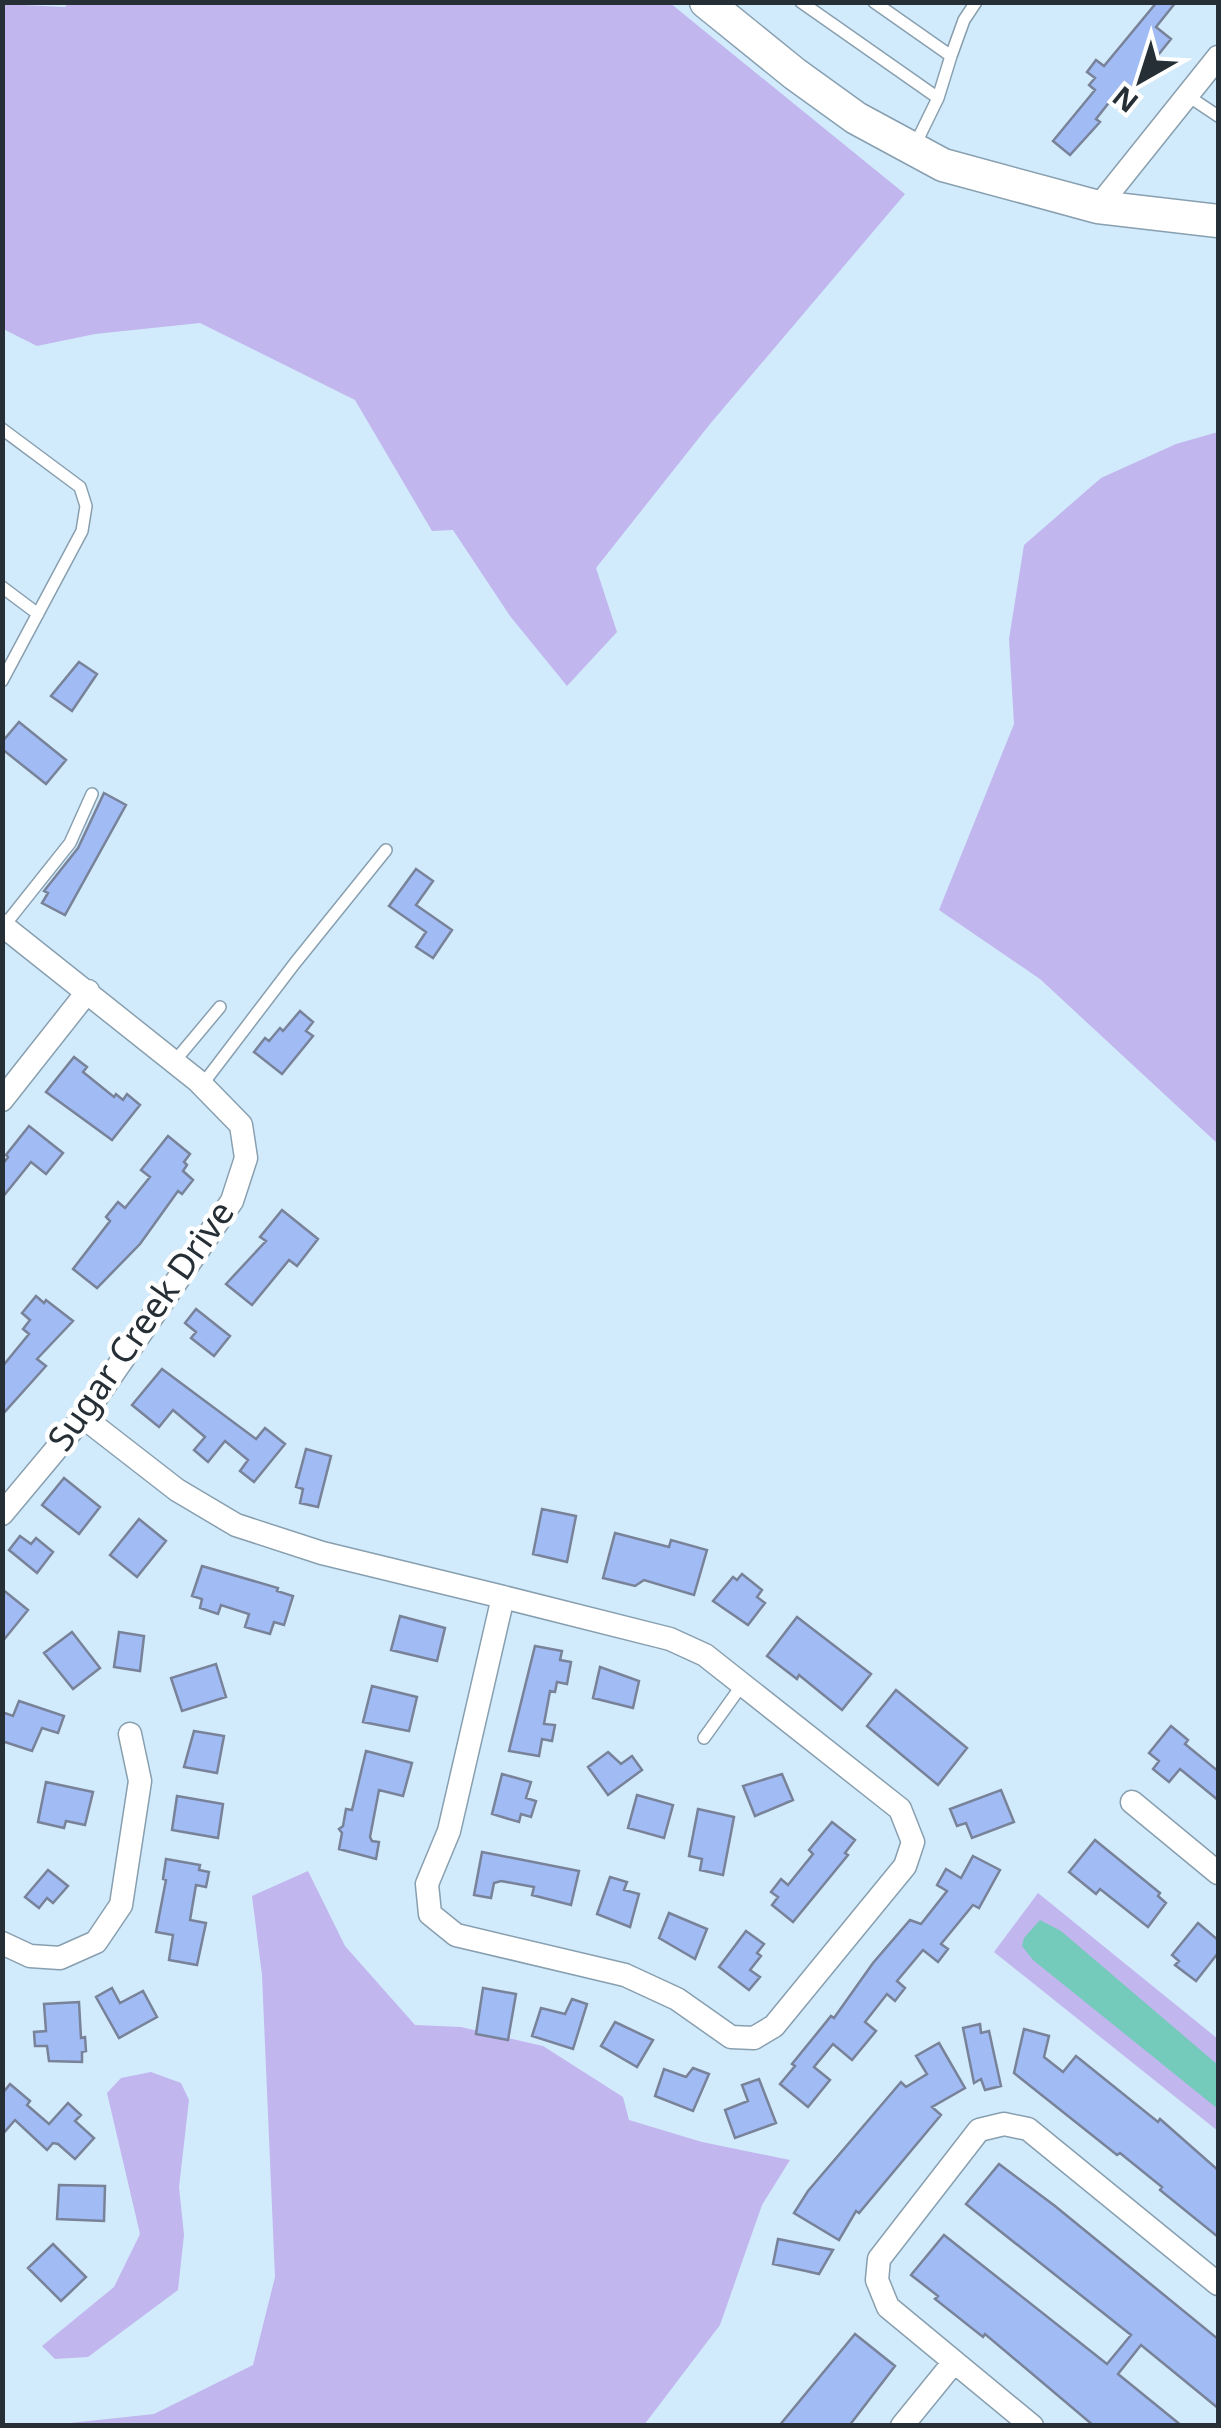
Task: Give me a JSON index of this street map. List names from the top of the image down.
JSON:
{
  "streets": {
    "street": ["Sugar Creek Drive"]
  },
  "north": "bottom left"
}
